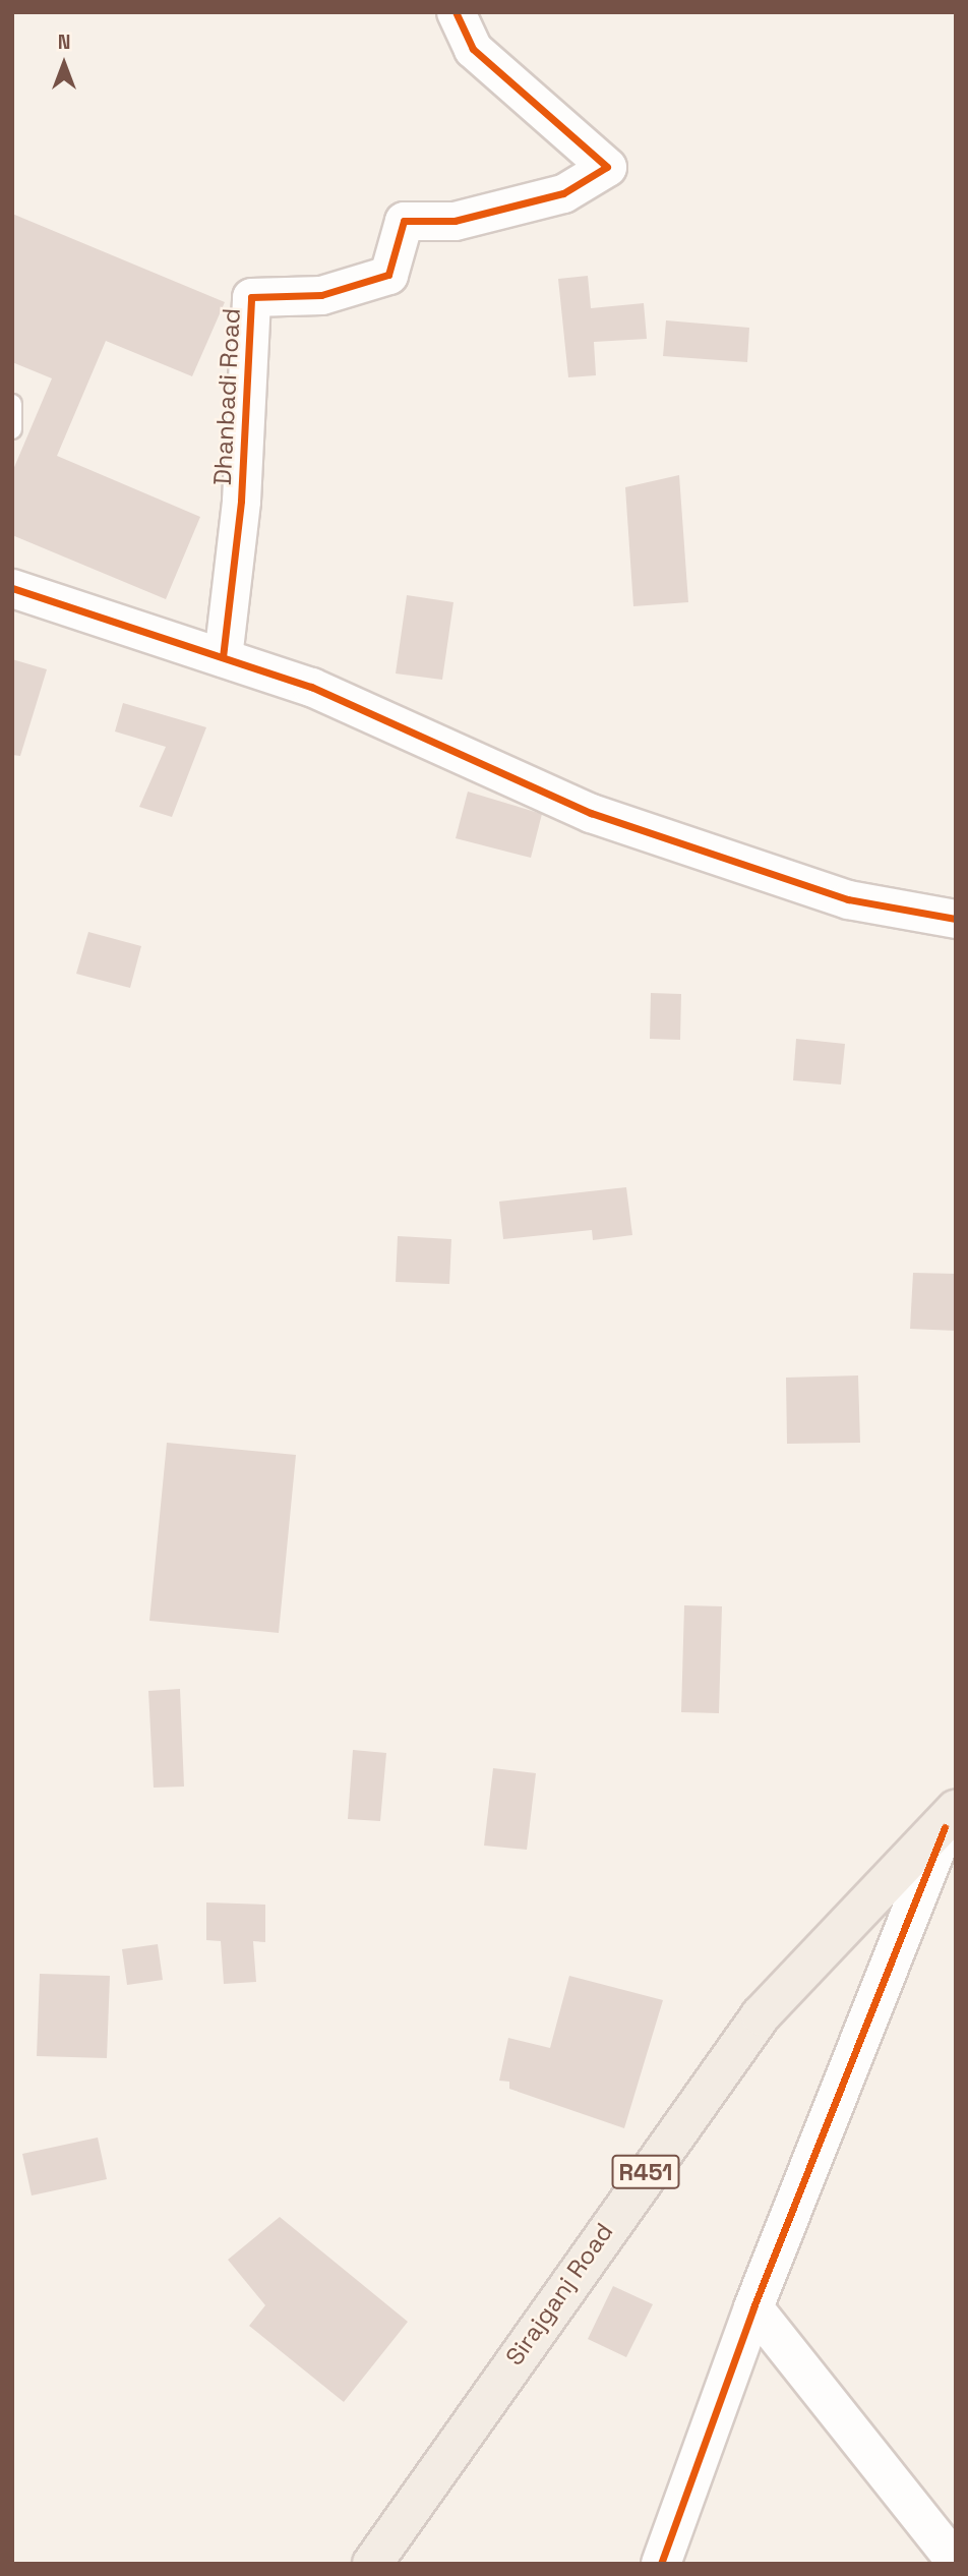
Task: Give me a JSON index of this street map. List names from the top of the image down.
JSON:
{
  "streets": {
    "main road": ["R451", "Sirajganj Road"],
    "street": ["Dhanbadi Road"]
  },
  "north": "top"
}
